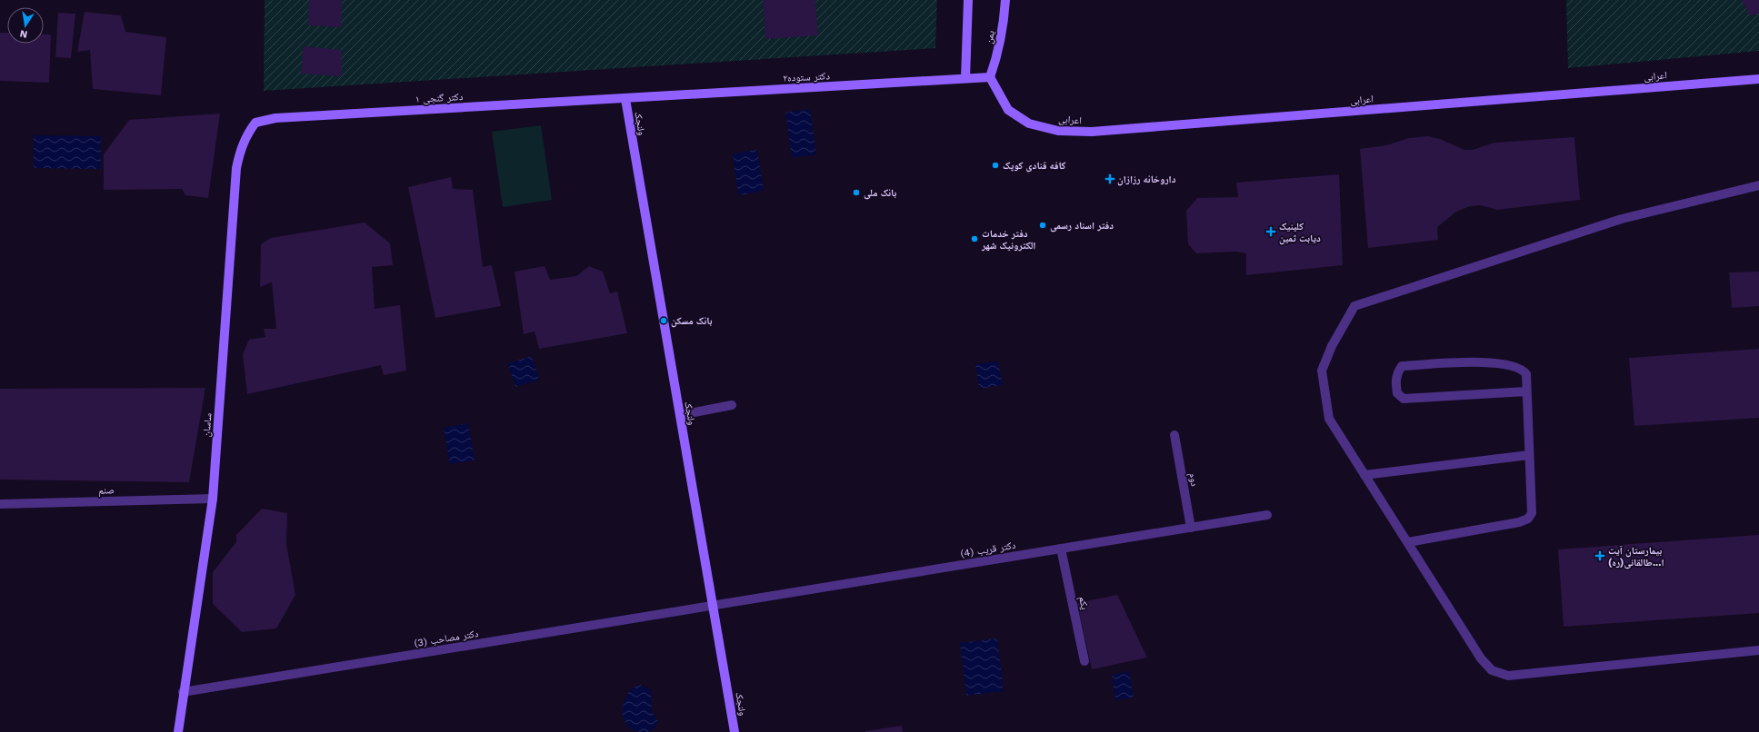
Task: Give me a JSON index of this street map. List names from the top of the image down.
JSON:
{
  "streets": {
    "street": [
      "یمن",
      "اعرابی",
      "دکتر ستوده۲",
      "دکتر گنجی ۱",
      "ولنجک",
      "ساسان",
      "دوم",
      "صنم",
      "دکتر قریب (4)",
      "یکم",
      "دکتر مصاحب (3)"
    ]
  },
  "crossings": [
    ["یمن", "اعرابی"],
    ["یمن", "دکتر ستوده۲"],
    ["اعرابی", "دکتر ستوده۲"],
    ["دکتر ستوده۲", "دکتر گنجی ۱"],
    ["دکتر ستوده۲", "ولنجک"],
    ["دکتر گنجی ۱", "ولنجک"],
    ["دکتر گنجی ۱", "ساسان"],
    ["ولنجک", "دکتر قریب (4)"],
    ["ولنجک", "دکتر مصاحب (3)"],
    ["ساسان", "صنم"],
    ["ساسان", "دکتر مصاحب (3)"],
    ["دوم", "دکتر قریب (4)"],
    ["دکتر قریب (4)", "یکم"],
    ["دکتر قریب (4)", "دکتر مصاحب (3)"]
  ],
  "places": {
    "other": [
      "کافه قنادی کوپک",
      "بانک ملی",
      "دفتر اسناد رسمی",
      "دفتر خدمات الکترونیک شهر",
      "بانک مسکن"
    ],
    "health": ["داروخانه رزازان", "کلینیک دیابت ثمین", "بیمارستان آیت ا...طالقانی(ره)"]
  },
  "north": "bottom"
}
